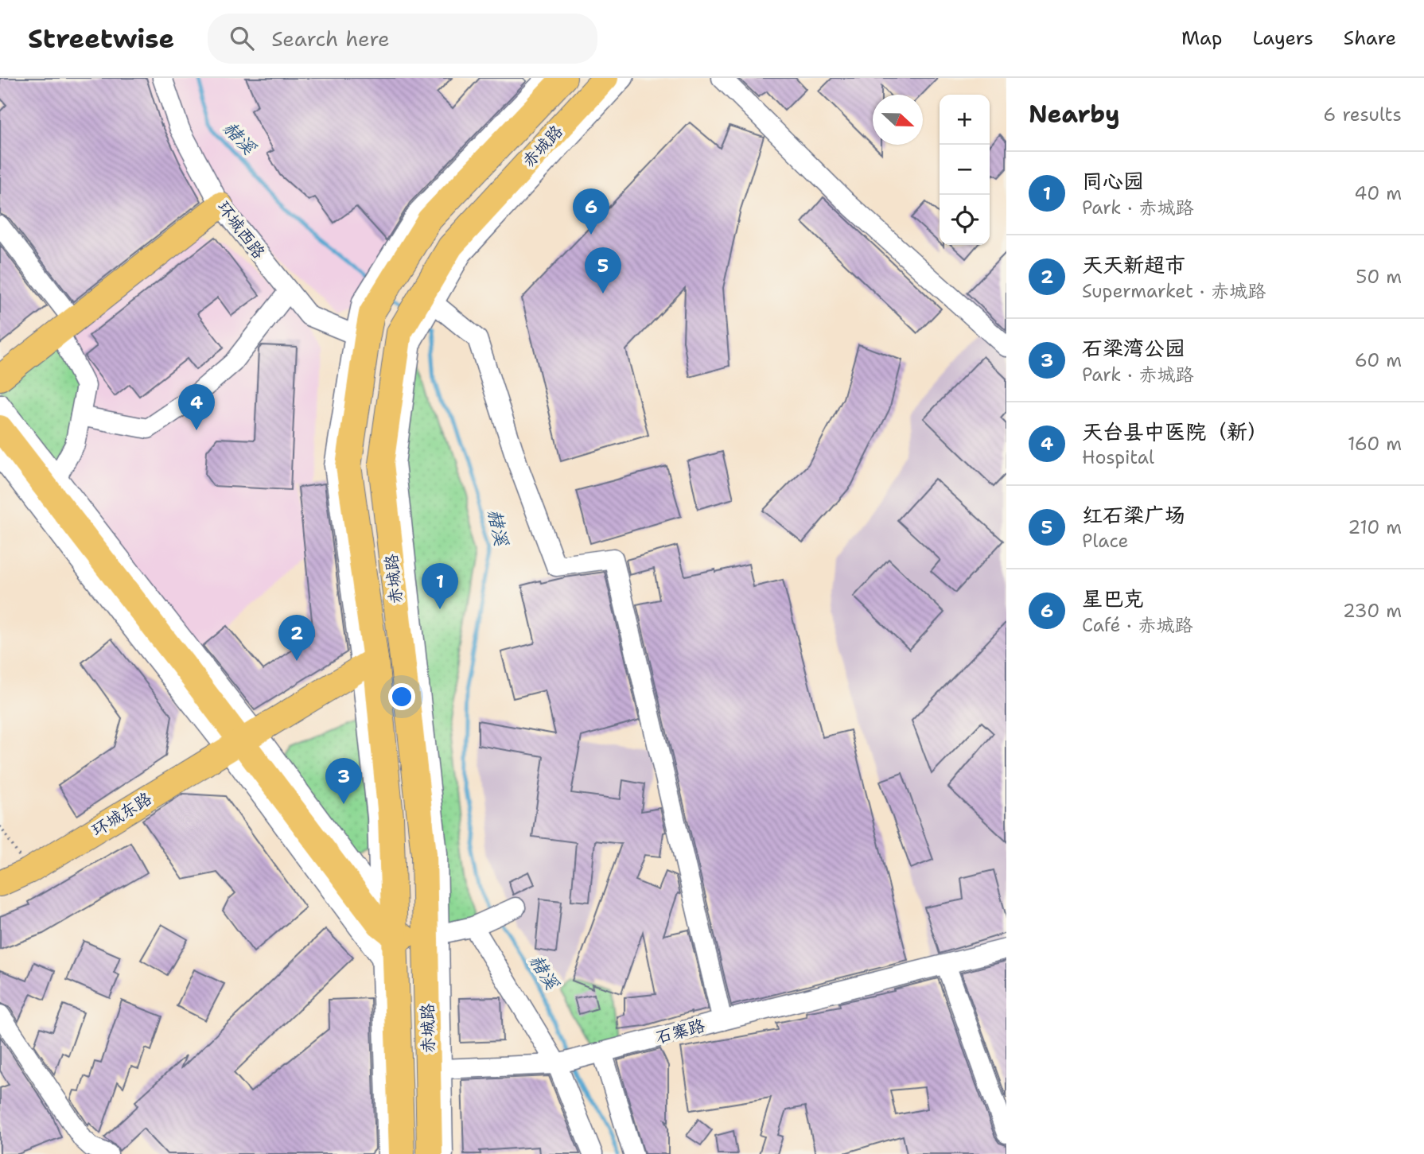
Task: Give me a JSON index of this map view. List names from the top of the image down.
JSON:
{
  "streets": {
    "main road": ["赤城路", "环城东路"],
    "street": ["环城西路", "石寨路"]
  },
  "crossings": [
    ["赤城路", "环城西路"],
    ["赤城路", "环城东路"]
  ],
  "water": ["赭溪"],
  "north": "right",
  "page": {
    "header": "Streetwise",
    "search": "Search here",
    "nav": ["Map", "Layers", "Share"],
    "heading": ["Nearby", "6 results"],
    "map_buttons": ["+", "−"],
    "list": [
      {
        "mark": "1",
        "name": "同心园",
        "note": "Park · 赤城路",
        "value": "40 m"
      },
      {
        "mark": "2",
        "name": "天天新超市",
        "note": "Supermarket · 赤城路",
        "value": "50 m"
      },
      {
        "mark": "3",
        "name": "石梁湾公园",
        "note": "Park · 赤城路",
        "value": "60 m"
      },
      {
        "mark": "4",
        "name": "天台县中医院（新）",
        "note": "Hospital",
        "value": "160 m"
      },
      {
        "mark": "5",
        "name": "红石梁广场",
        "note": "Place",
        "value": "210 m"
      },
      {
        "mark": "6",
        "name": "星巴克",
        "note": "Café · 赤城路",
        "value": "230 m"
      }
    ],
    "pins": [
      "6",
      "5",
      "4",
      "1",
      "2",
      "3"
    ]
  }
}
